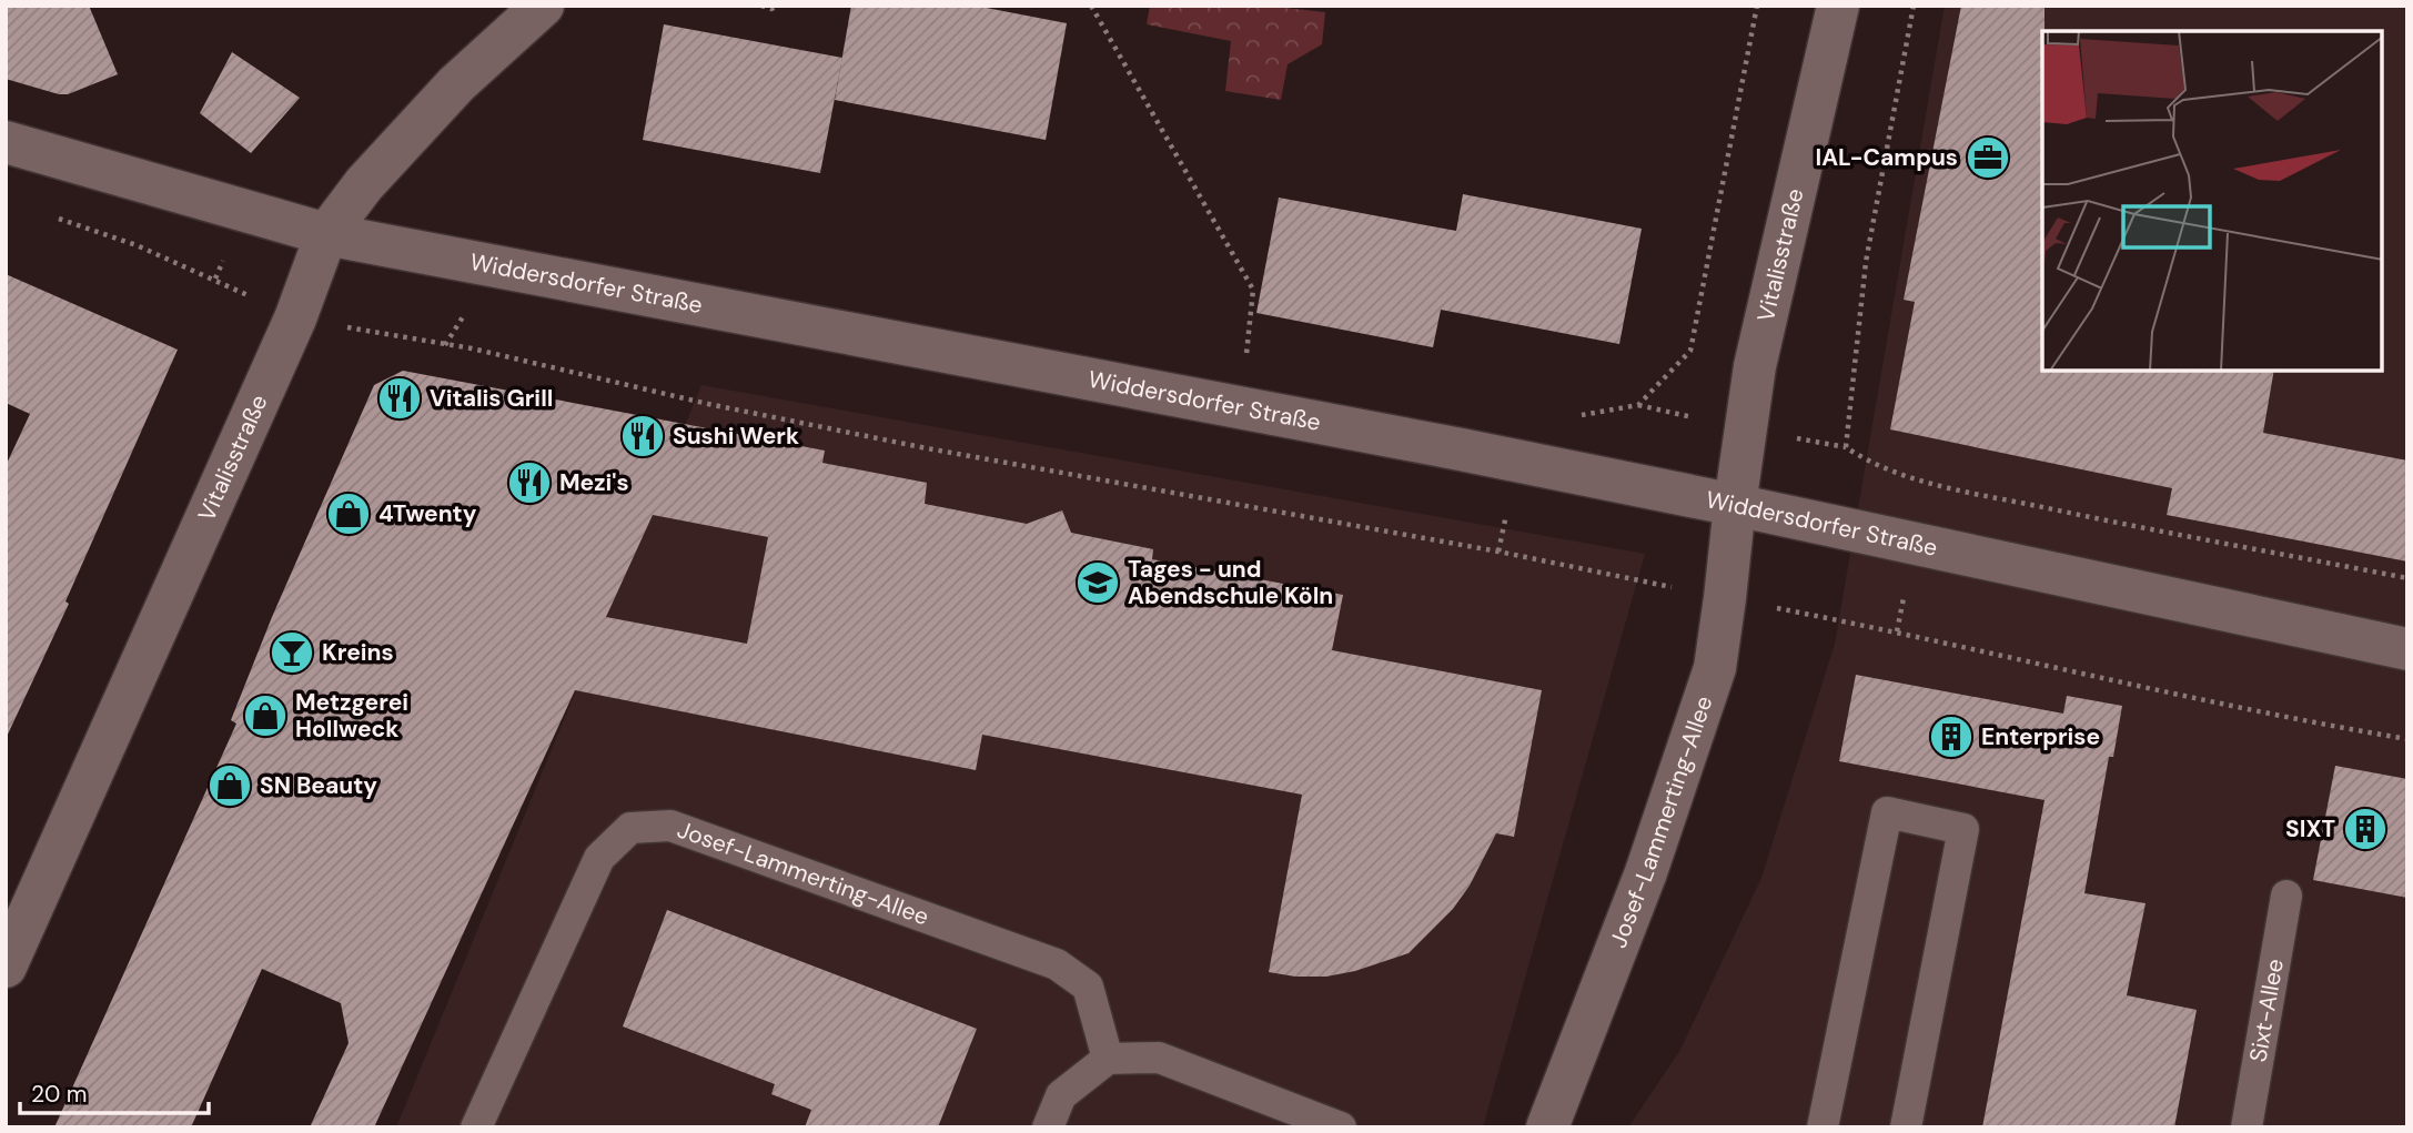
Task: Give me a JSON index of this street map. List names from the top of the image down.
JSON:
{
  "streets": {
    "main road": ["Vitalisstraße", "Widdersdorfer Straße", "Josef-Lammerting-Allee"],
    "lane": ["Sixt-Allee"]
  },
  "crossings": [
    ["Vitalisstraße", "Widdersdorfer Straße"],
    ["Vitalisstraße", "Josef-Lammerting-Allee"],
    ["Widdersdorfer Straße", "Josef-Lammerting-Allee"]
  ],
  "places": {
    "office": ["IAL-Campus"],
    "restaurant": ["Vitalis Grill", "Sushi Werk", "Mezi's"],
    "shop": ["4Twenty", "Metzgerei Hollweck", "SN Beauty"],
    "school or university": ["Tages - und Abendschule Köln"],
    "bar": ["Kreins"],
    "building": ["Enterprise", "SIXT"]
  },
  "scale_bar": "20 m"
}
